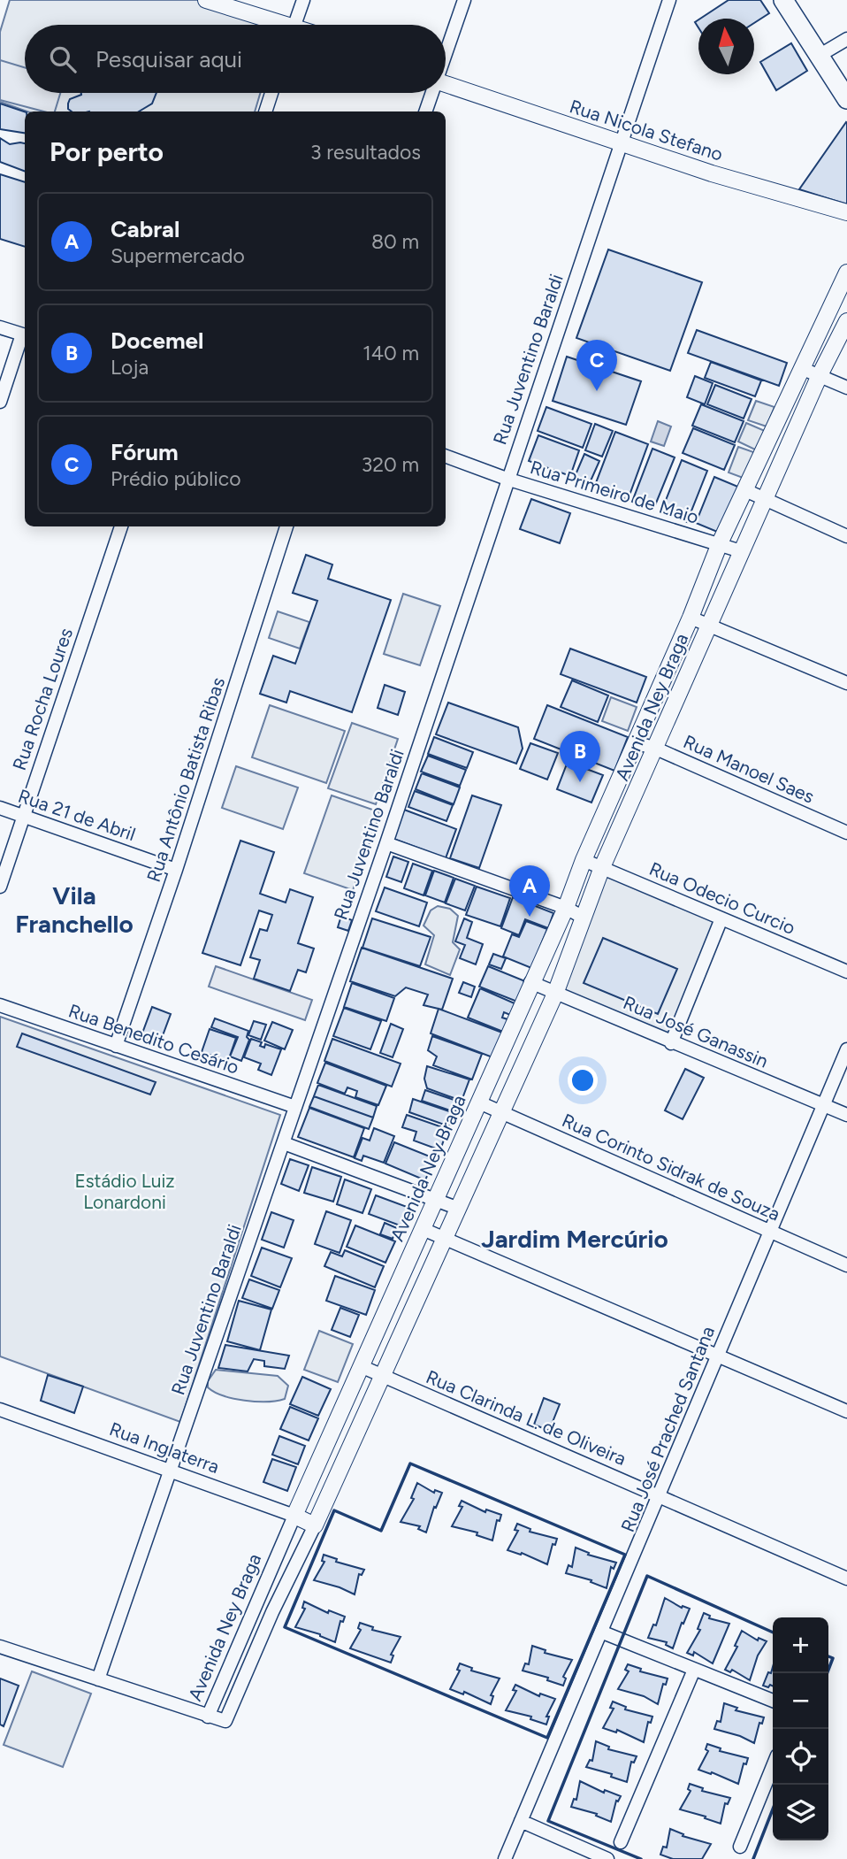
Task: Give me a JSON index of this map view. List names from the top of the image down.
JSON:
{
  "streets": {
    "street": [
      "Rua Nicola Stefano",
      "Rua Juventino Baraldi",
      "Rua Primeiro de Maio",
      "Rua Rocha Loures",
      "Avenida Ney Braga",
      "Rua Manoel Saes",
      "Rua Antônio Batista Ribas",
      "Rua 21 de Abril",
      "Rua Odecio Curcio",
      "Rua José Ganassin",
      "Rua Benedito Cesário",
      "Rua Corinto Sidrak de Souza",
      "Rua Clarinda L. de Oliveira",
      "Rua José Prached Santana",
      "Rua Inglaterra"
    ]
  },
  "crossings": [
    ["Rua Nicola Stefano", "Rua Juventino Baraldi"],
    ["Rua Juventino Baraldi", "Rua Primeiro de Maio"],
    ["Rua Juventino Baraldi", "Rua Benedito Cesário"],
    ["Rua Juventino Baraldi", "Rua Inglaterra"],
    ["Rua Primeiro de Maio", "Avenida Ney Braga"],
    ["Rua Rocha Loures", "Rua 21 de Abril"],
    ["Avenida Ney Braga", "Rua Manoel Saes"],
    ["Avenida Ney Braga", "Rua Odecio Curcio"],
    ["Avenida Ney Braga", "Rua José Ganassin"],
    ["Avenida Ney Braga", "Rua Corinto Sidrak de Souza"],
    ["Avenida Ney Braga", "Rua Clarinda L. de Oliveira"],
    ["Avenida Ney Braga", "Rua Inglaterra"],
    ["Rua Antônio Batista Ribas", "Rua 21 de Abril"],
    ["Rua Antônio Batista Ribas", "Rua Benedito Cesário"],
    ["Rua José Ganassin", "Rua José Prached Santana"],
    ["Rua Corinto Sidrak de Souza", "Rua José Prached Santana"],
    ["Rua Clarinda L. de Oliveira", "Rua José Prached Santana"]
  ],
  "districts": ["Vila Franchello", "Jardim Mercúrio"],
  "parks": ["Estádio Luiz Lonardoni"],
  "north": "top",
  "page": {
    "search": "Pesquisar aqui",
    "heading": ["Por perto", "3 resultados"],
    "list": [
      {
        "mark": "A",
        "name": "Cabral",
        "note": "Supermercado",
        "value": "80 m"
      },
      {
        "mark": "B",
        "name": "Docemel",
        "note": "Loja",
        "value": "140 m"
      },
      {
        "mark": "C",
        "name": "Fórum",
        "note": "Prédio público",
        "value": "320 m"
      }
    ],
    "pins": ["C", "B", "A"],
    "map_buttons": ["+", "−"]
  }
}
